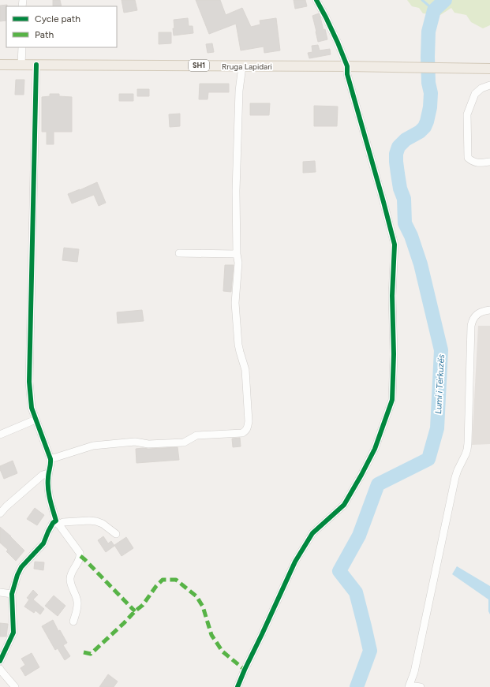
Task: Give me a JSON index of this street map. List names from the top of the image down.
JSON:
{
  "streets": {
    "main road": ["SH1", "Rruga Lapidari"]
  },
  "water": ["Lumi i Tërkuzës"],
  "legend": ["Cycle path", "Path"]
}
